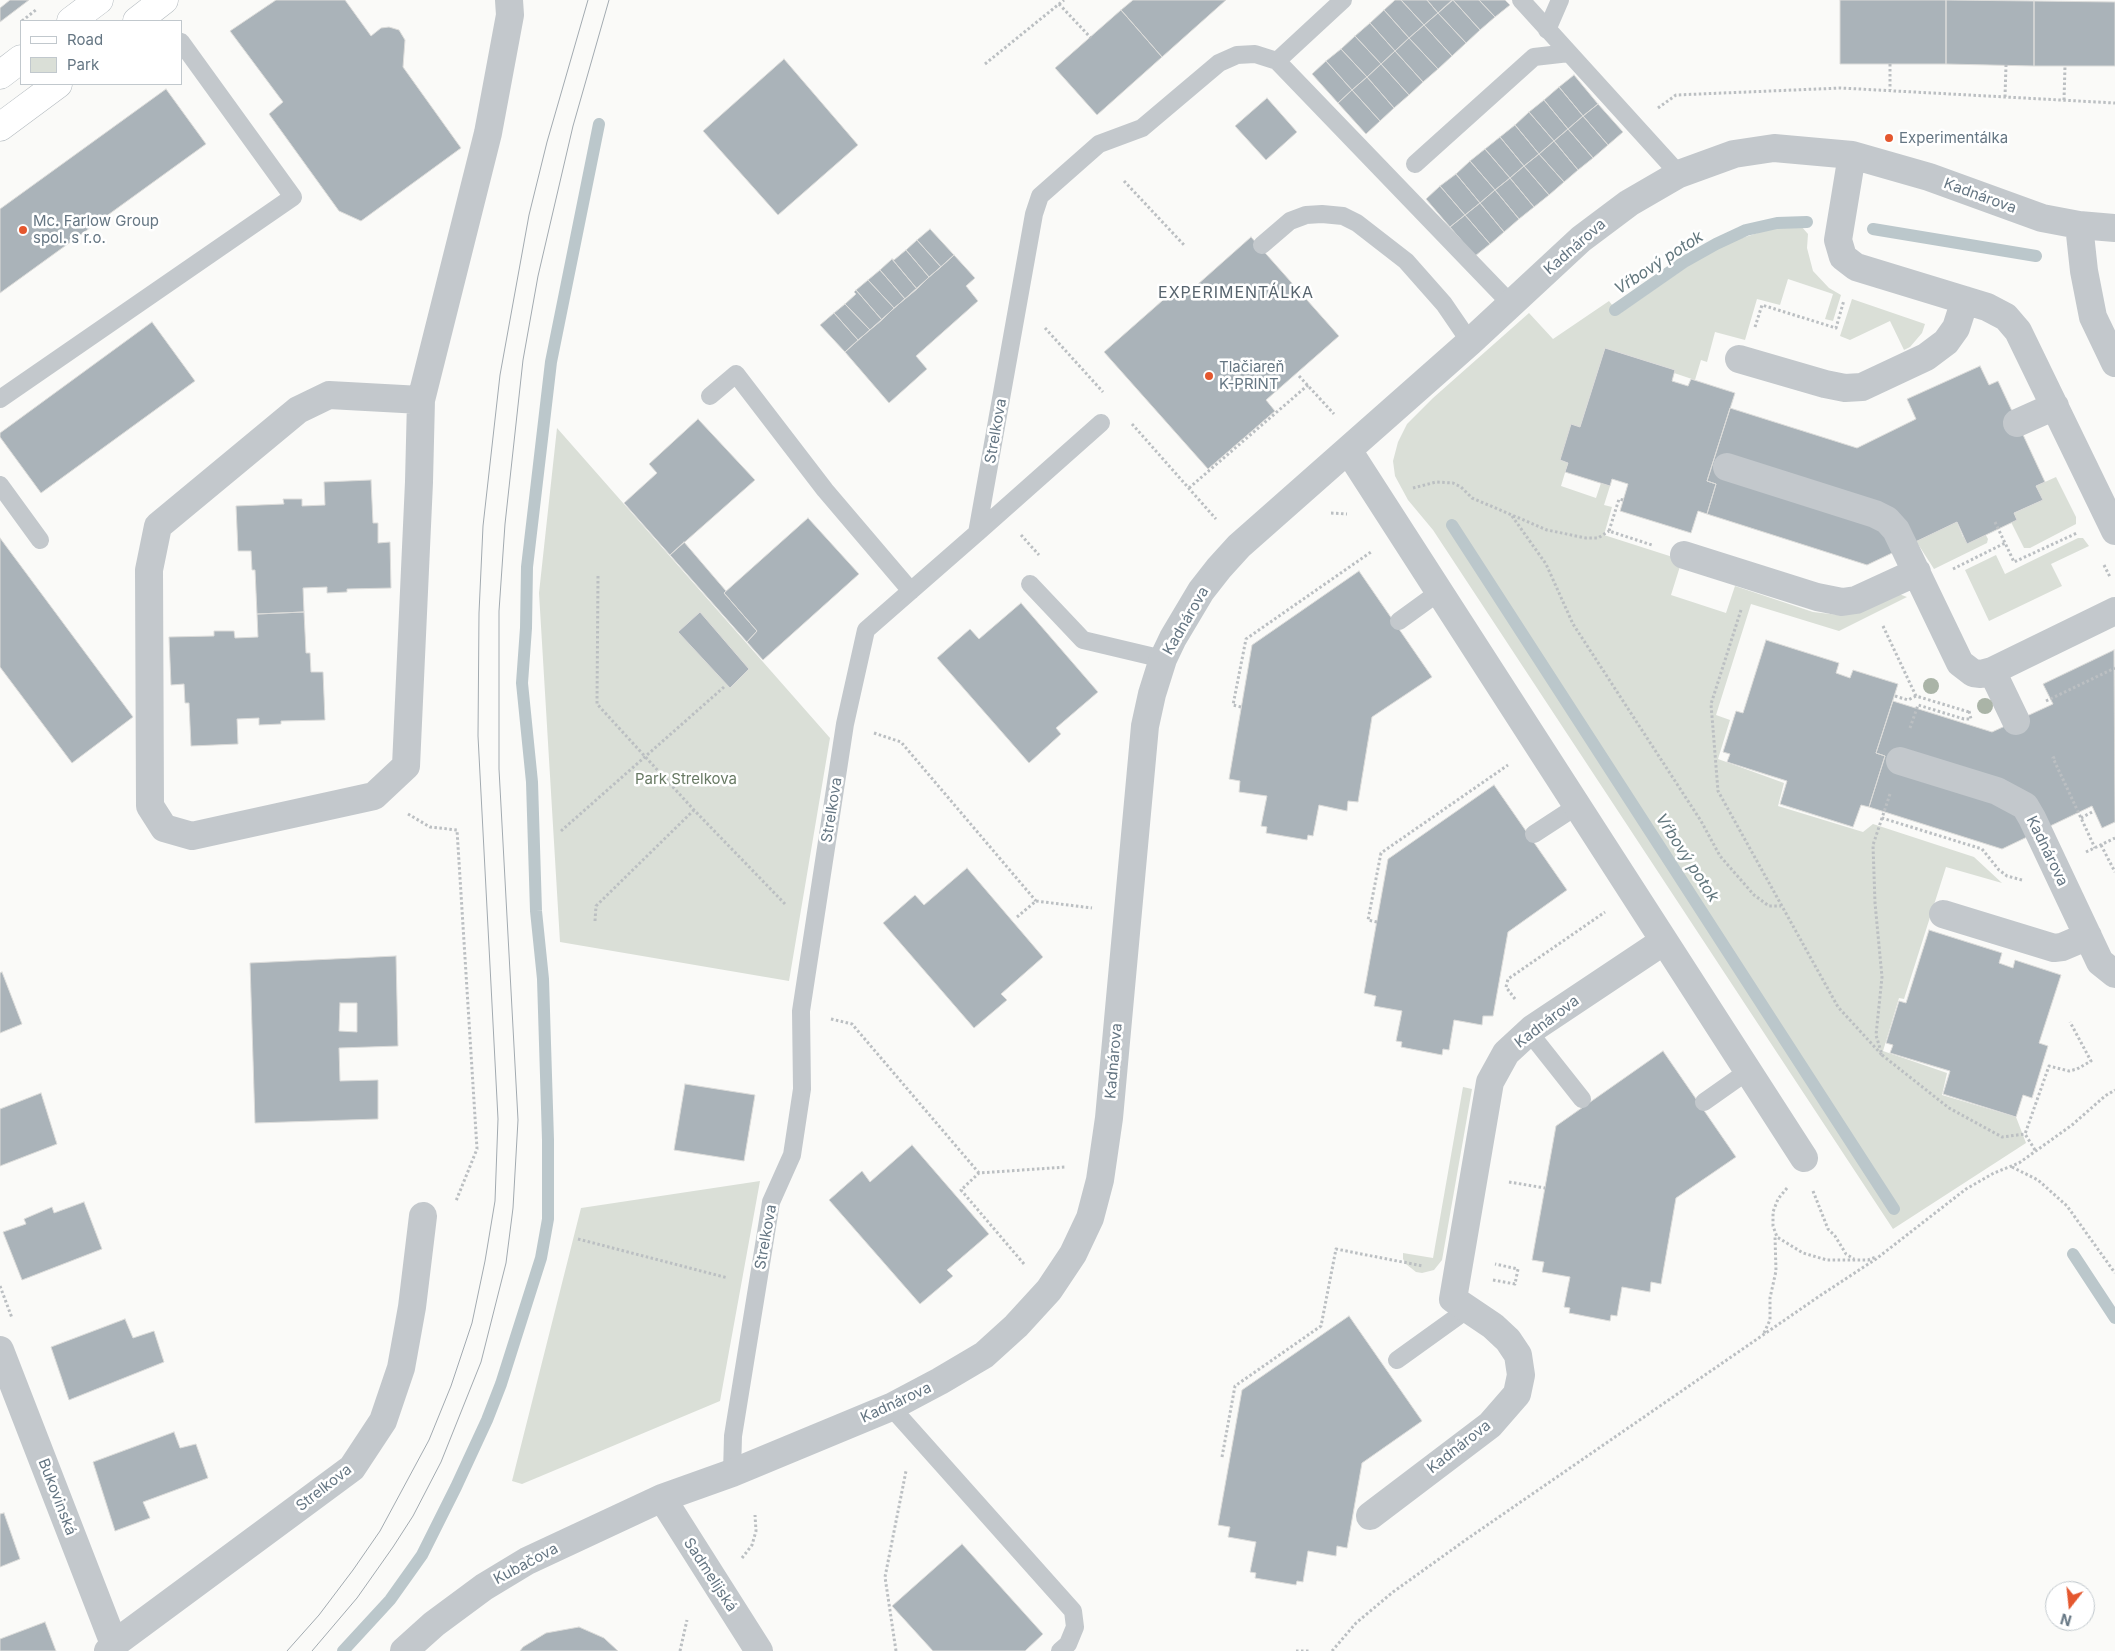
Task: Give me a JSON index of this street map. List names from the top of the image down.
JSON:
{
  "streets": {
    "street": [
      "Kadnárova",
      "Strelkova",
      "Bukovinská",
      "Kubačova",
      "Sadmelijská"
    ]
  },
  "crossings": [
    ["Kadnárova", "Strelkova"],
    ["Kadnárova", "Kubačova"],
    ["Kadnárova", "Sadmelijská"],
    ["Strelkova", "Bukovinská"],
    ["Kubačova", "Sadmelijská"]
  ],
  "districts": ["EXPERIMENTÁLKA"],
  "water": ["Vŕbový potok"],
  "parks": ["Park Strelkova"],
  "places": ["Experimentálka", "Mc. Farlow Group spol. s r.o.", "Tlačiareň K-PRINT"],
  "legend": ["Road", "Park"],
  "north": "bottom"
}
